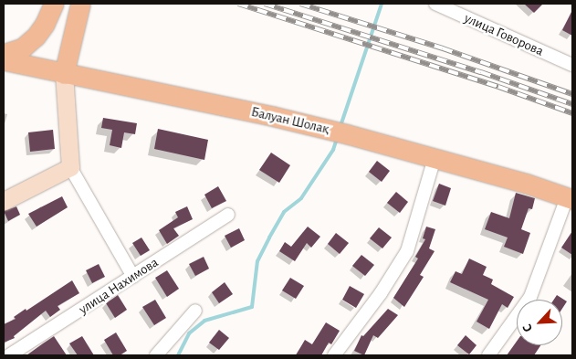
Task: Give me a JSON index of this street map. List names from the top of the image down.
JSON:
{
  "streets": {
    "main road": ["Балуан Шолақ"],
    "street": ["улица Говорова", "улица Нахимова"]
  },
  "north": "bottom left"
}
